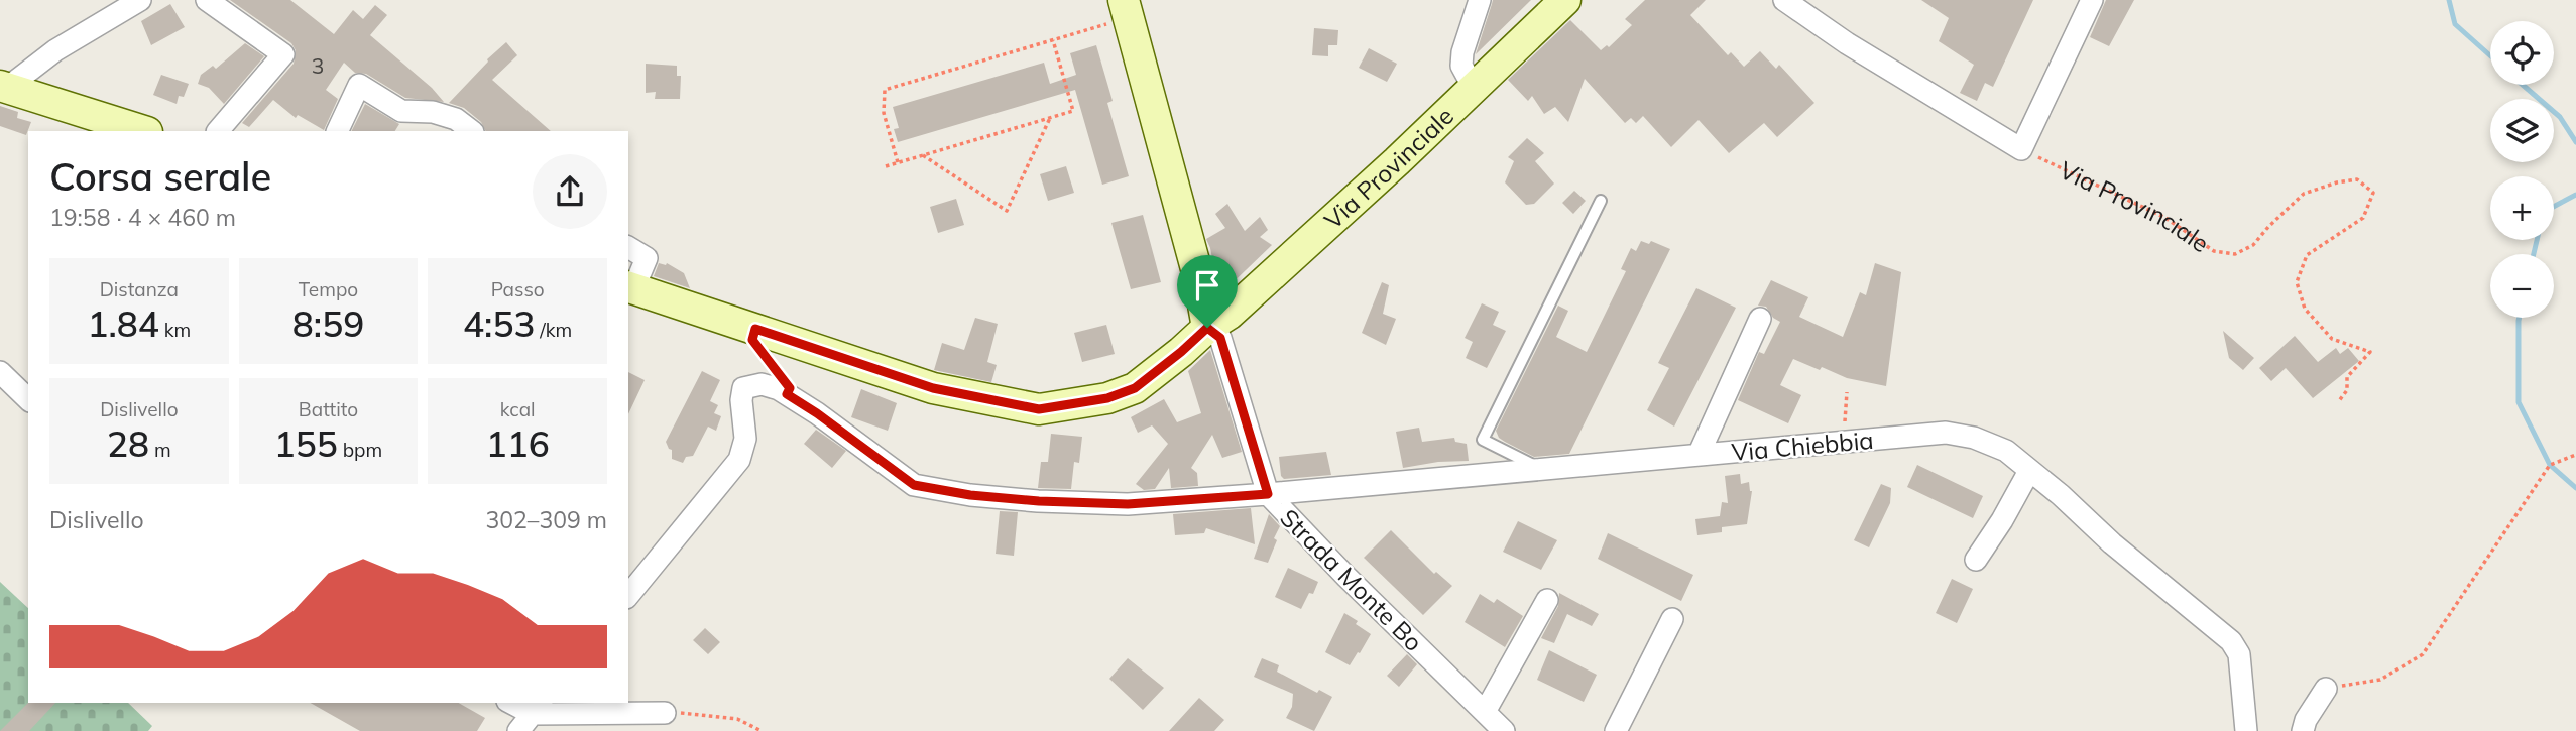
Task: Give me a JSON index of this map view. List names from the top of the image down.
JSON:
{
  "streets": {
    "main road": ["Via Provinciale"],
    "street": ["Via Chiebbia", "Strada Monte Bo"]
  },
  "crossings": [
    ["Via Provinciale", "Strada Monte Bo"],
    ["Via Chiebbia", "Strada Monte Bo"]
  ],
  "house_numbers": ["3"],
  "page": {
    "map_buttons": ["+", "−"],
    "heading": ["Corsa serale", "19:58 · 4 × 460 m"],
    "stats": [
      ["Distanza", "1.84 km"],
      ["Tempo", "8:59"],
      ["Passo", "4:53 /km"],
      ["Dislivello", "28 m"],
      ["Battito", "155 bpm"],
      ["kcal", "116"]
    ],
    "chart": ["Dislivello", "302–309 m"]
  }
}
